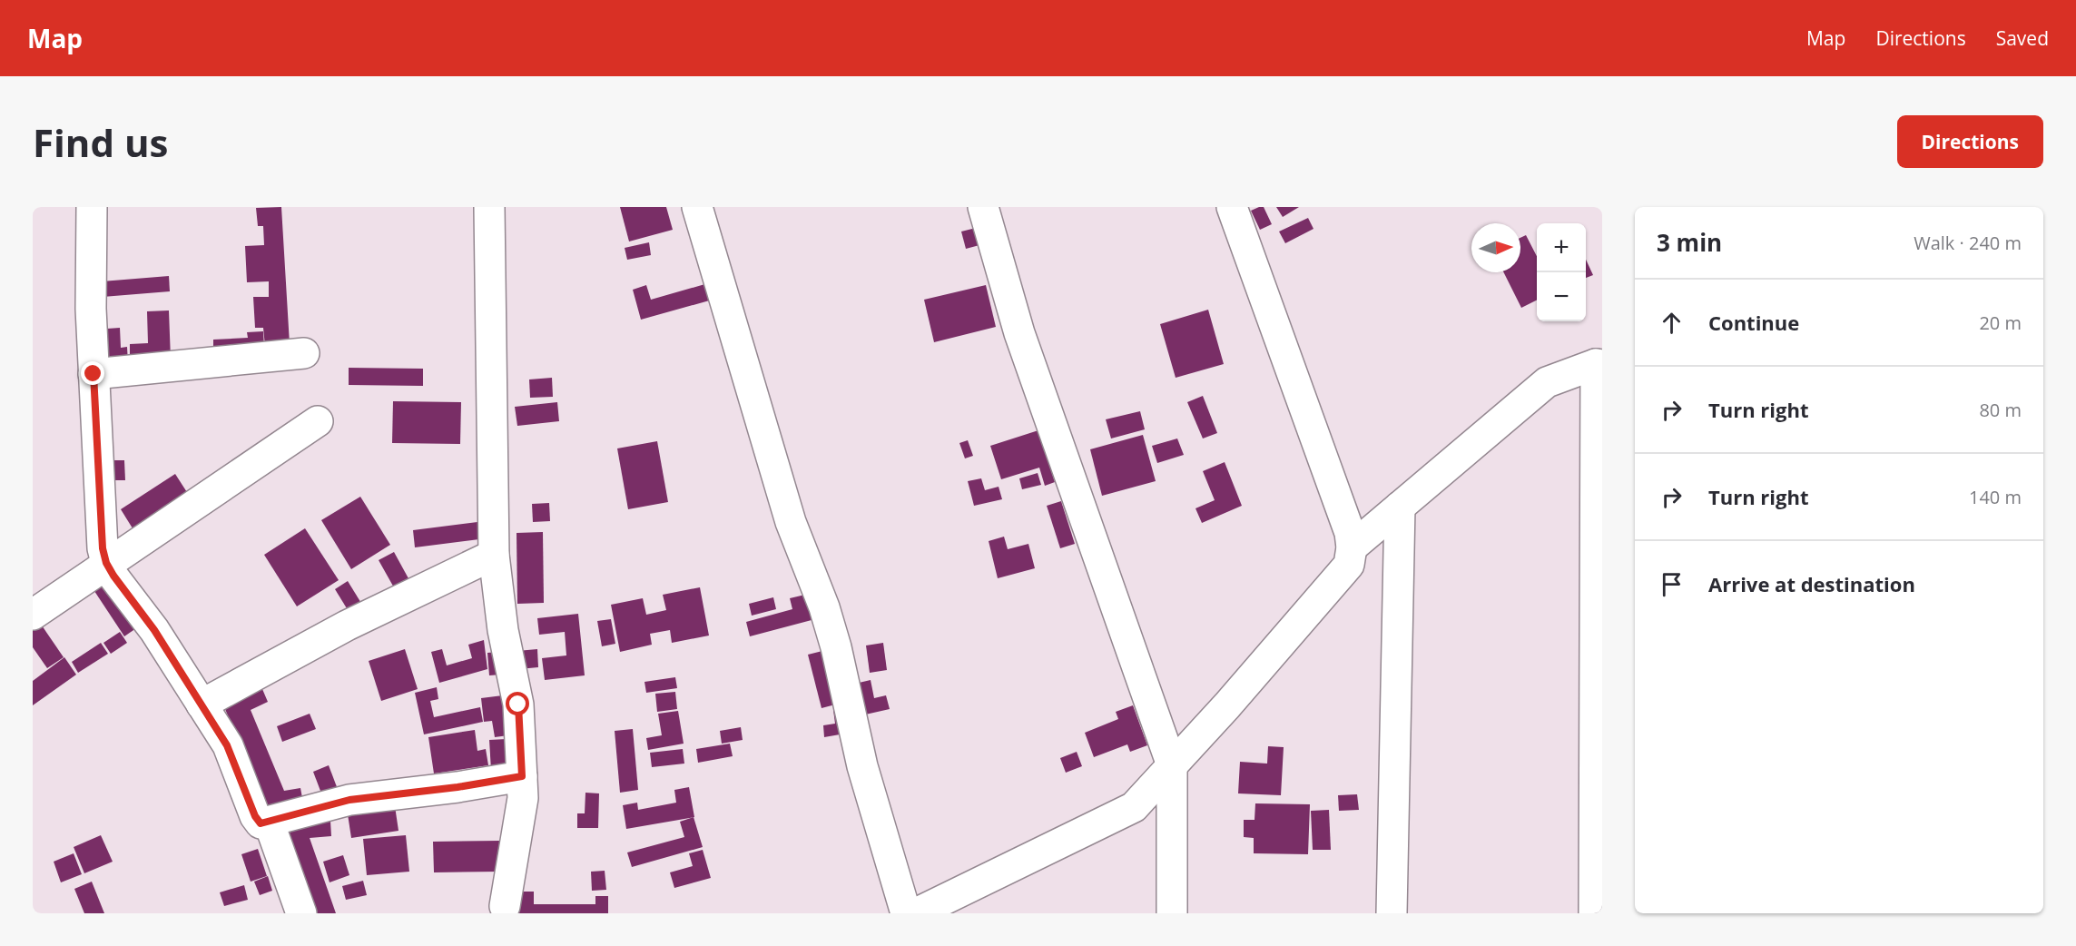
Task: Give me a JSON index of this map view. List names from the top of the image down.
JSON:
{
  "north": "right",
  "page": {
    "header": "Map",
    "nav": ["Map", "Directions", "Saved"],
    "buttons": "Directions",
    "title": "Find us",
    "heading": ["3 min", "Walk · 240 m"],
    "map_buttons": ["+", "−"],
    "list": [
      ["Continue", "20 m"],
      ["Turn right", "80 m"],
      ["Turn right", "140 m"],
      "Arrive at destination"
    ]
  }
}
